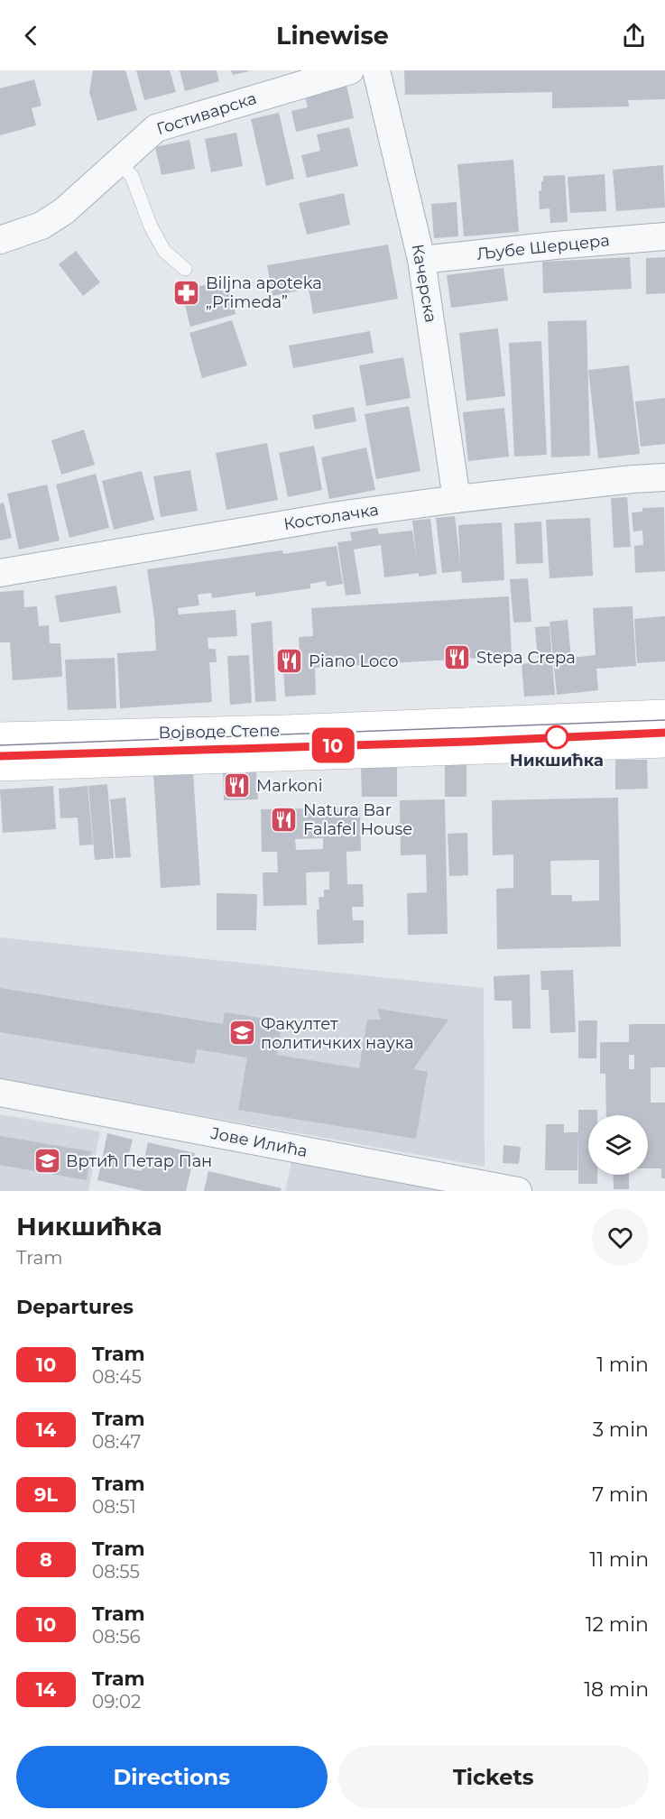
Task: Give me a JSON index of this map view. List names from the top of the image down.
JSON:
{
  "streets": {
    "main road": ["Војводе Степе"],
    "street": [
      "Гостиварска",
      "Љубе Шерцера",
      "Качерска",
      "Костолачка",
      "Јове Илића"
    ]
  },
  "crossings": [
    ["Љубе Шерцера", "Качерска"],
    ["Качерска", "Костолачка"]
  ],
  "places": {
    "pharmacy": ["Biljna apoteka „Primeda”"],
    "restaurant": [
      "Stepa Crepa",
      "Piano Loco",
      "Markoni",
      "Natura Bar Falafel House"
    ],
    "other": ["Никшићка"],
    "school or university": ["Факултет политичких наука", "Вртић Петар Пан"]
  },
  "lines": ["tram line 10"],
  "page": {
    "header": "Linewise",
    "on_map": "10",
    "heading": [
      ["Никшићка", "Tram"],
      "Departures"
    ],
    "list": [
      {
        "mark": "10",
        "name": "Tram",
        "note": "08:45",
        "value": "1 min"
      },
      {
        "mark": "14",
        "name": "Tram",
        "note": "08:47",
        "value": "3 min"
      },
      {
        "mark": "9L",
        "name": "Tram",
        "note": "08:51",
        "value": "7 min"
      },
      {
        "mark": "8",
        "name": "Tram",
        "note": "08:55",
        "value": "11 min"
      },
      {
        "mark": "10",
        "name": "Tram",
        "note": "08:56",
        "value": "12 min"
      },
      {
        "mark": "14",
        "name": "Tram",
        "note": "09:02",
        "value": "18 min"
      }
    ],
    "buttons": ["Directions", "Tickets"]
  }
}
